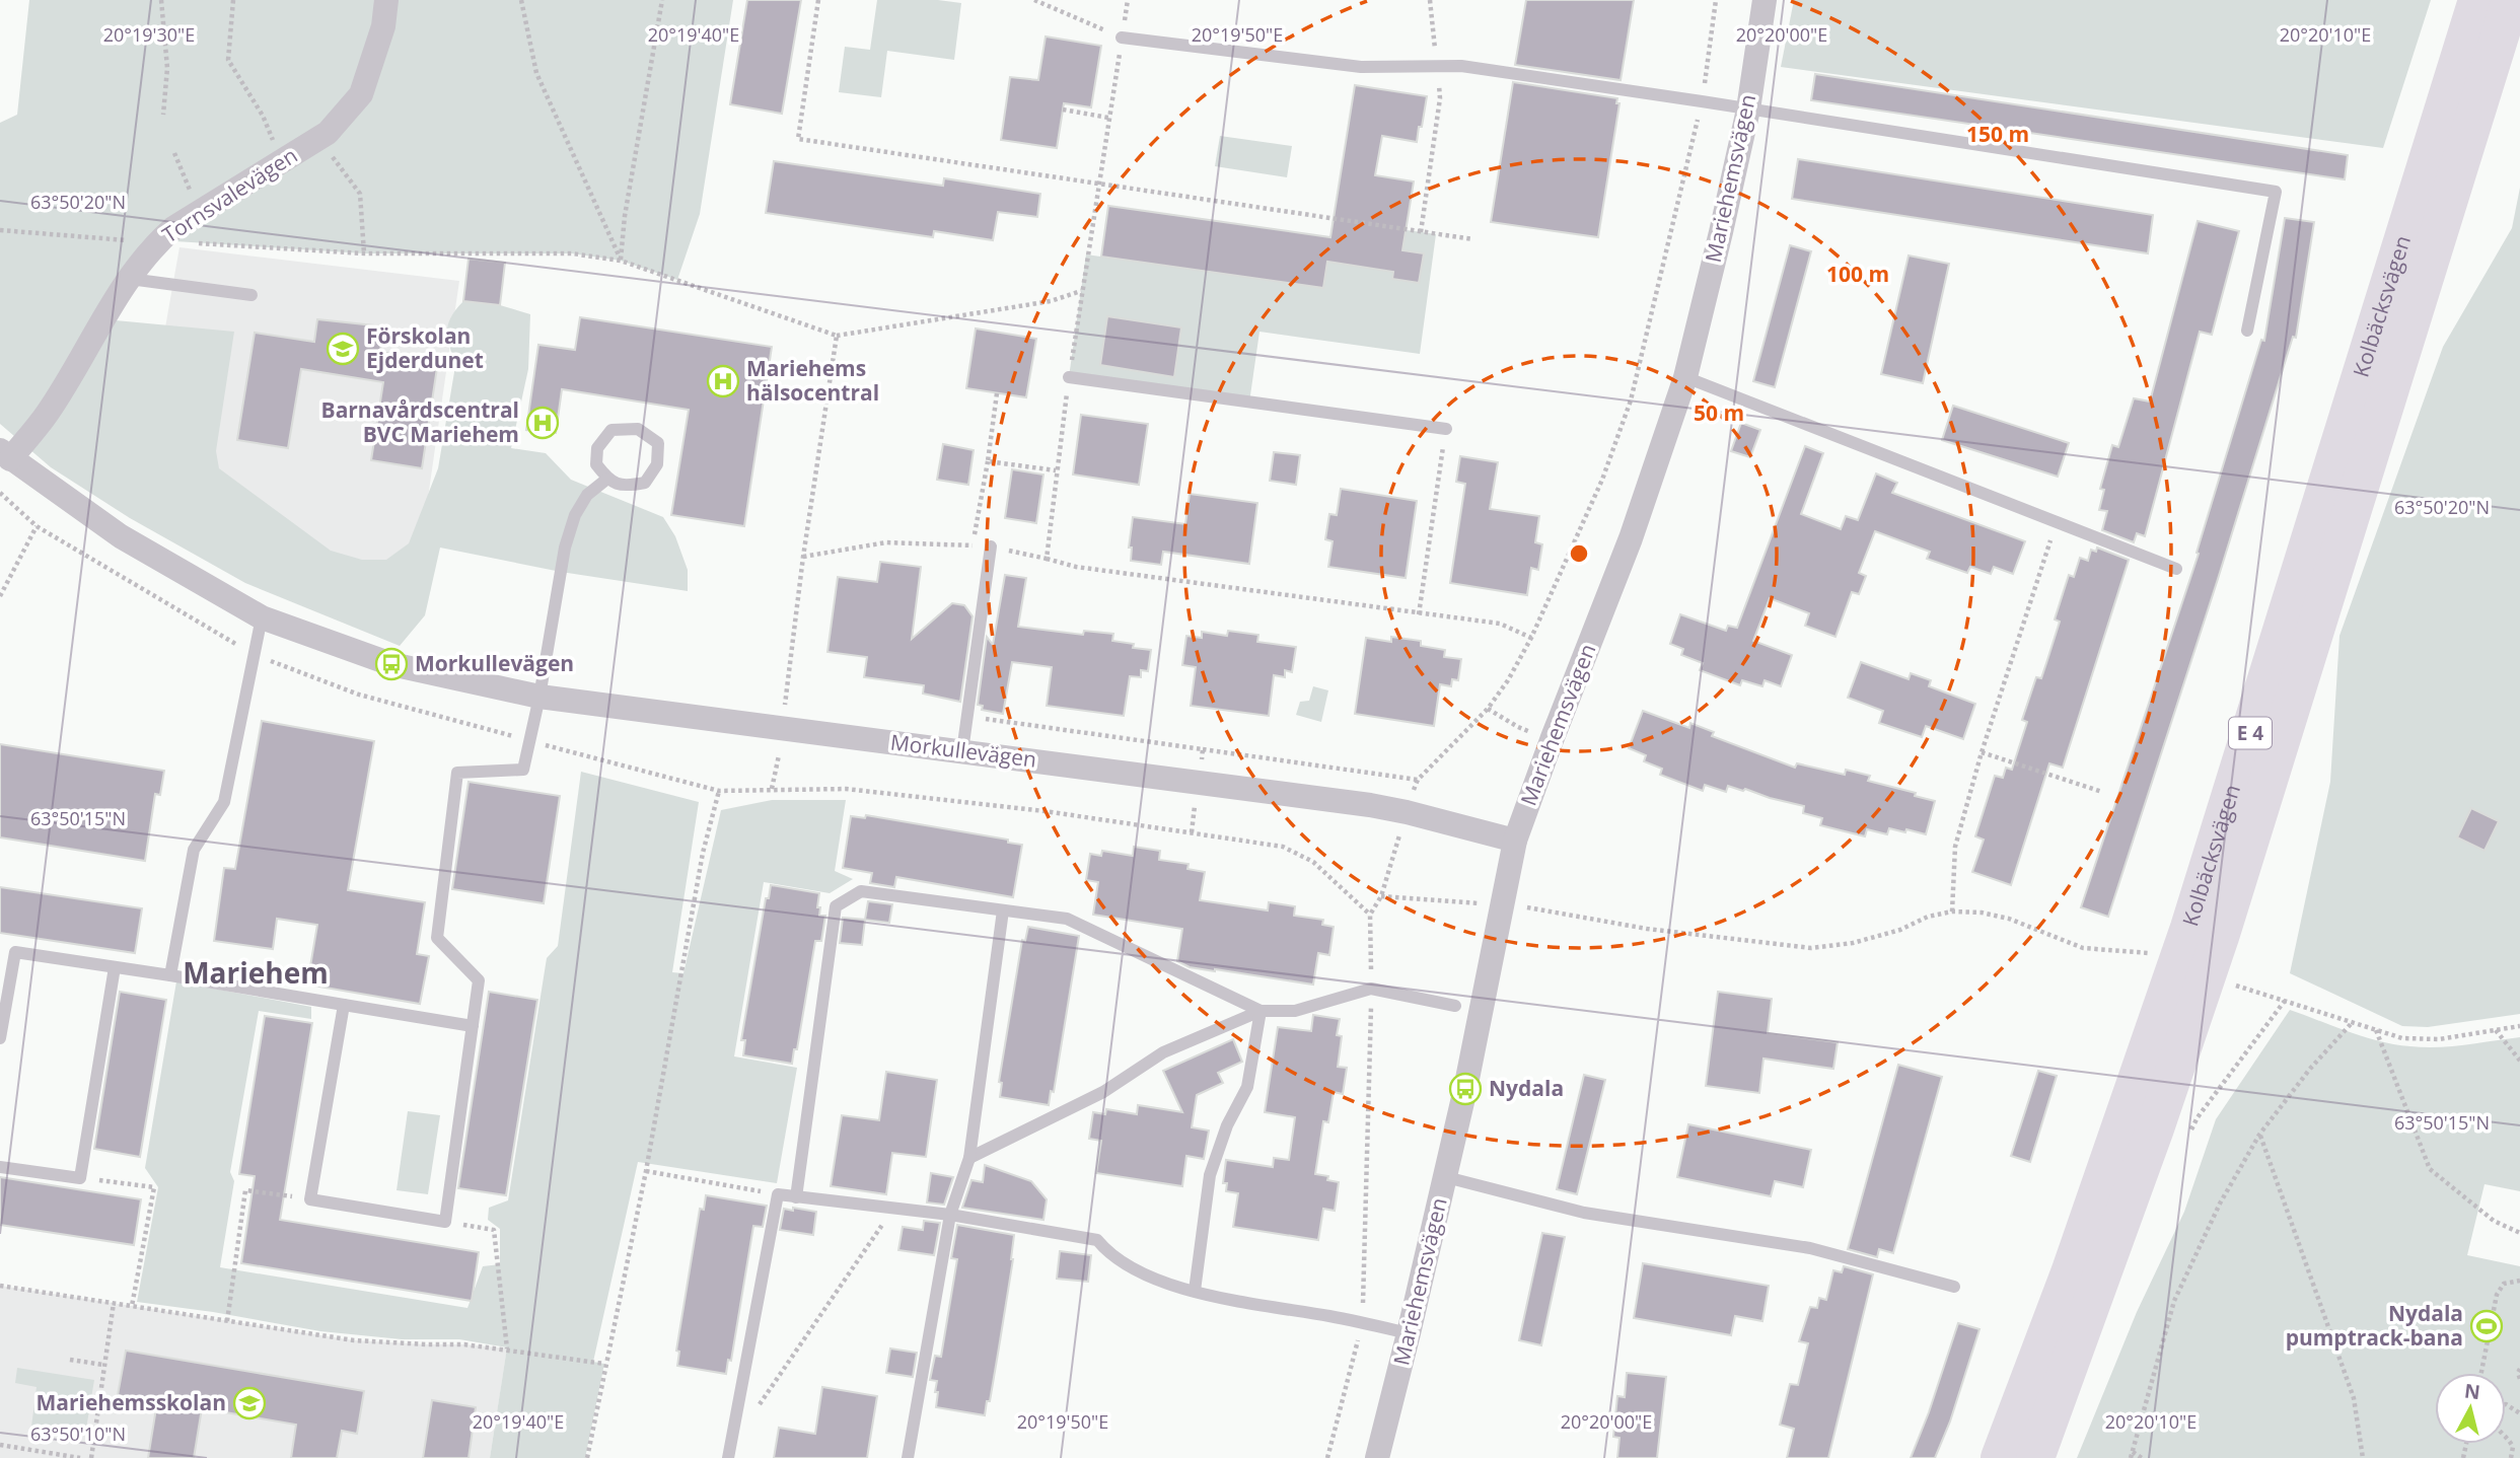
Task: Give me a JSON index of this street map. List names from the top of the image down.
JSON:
{
  "streets": {
    "highway": ["Kolbäcksvägen", "E 4"],
    "street": ["Mariehemsvägen", "Tornsvalevägen", "Morkullevägen"]
  },
  "crossings": [
    ["Mariehemsvägen", "Morkullevägen"],
    ["Tornsvalevägen", "Morkullevägen"]
  ],
  "districts": ["Mariehem"],
  "places": {
    "school or university": ["Förskolan Ejderdunet", "Mariehemsskolan"],
    "hospital": ["Mariehems hälsocentral", "Barnavårdscentral BVC Mariehem"],
    "bus stop": ["Morkullevägen", "Nydala"],
    "sports": ["Nydala pumptrack-bana"]
  },
  "north": "top",
  "coordinates": [
    "20°19'30\"E",
    "20°19'40\"E",
    "20°19'50\"E",
    "20°20'00\"E",
    "20°20'10\"E",
    "63°50'20\"N",
    "63°50'15\"N",
    "63°50'10\"N"
  ],
  "rings": ["150 m", "100 m", "50 m"]
}
